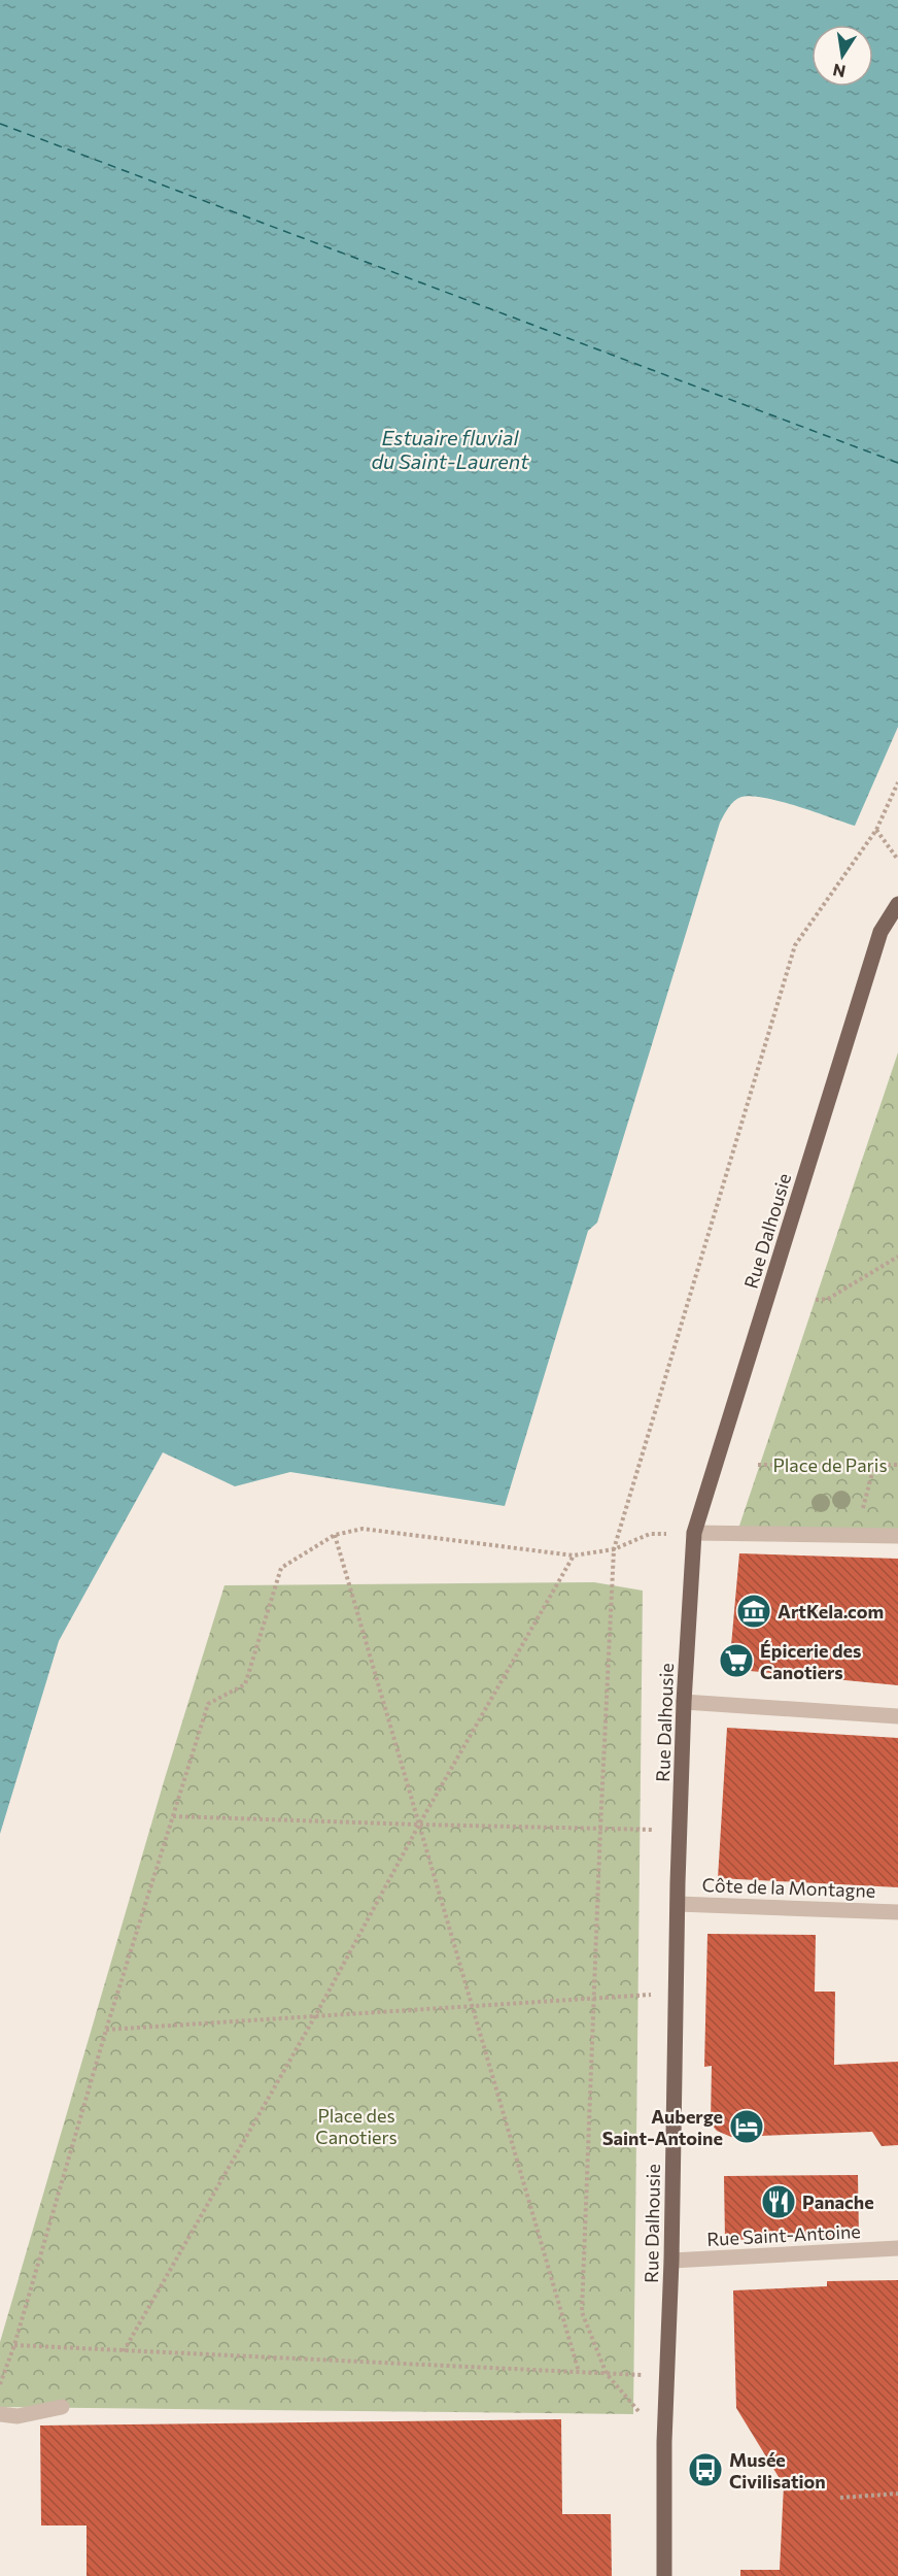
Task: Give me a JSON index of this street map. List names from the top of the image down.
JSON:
{
  "streets": {
    "main road": ["Rue Dalhousie"],
    "street": ["Côte de la Montagne", "Rue Saint-Antoine"]
  },
  "crossings": [
    ["Rue Dalhousie", "Côte de la Montagne"],
    ["Rue Dalhousie", "Rue Saint-Antoine"]
  ],
  "water": ["Estuaire fluvial du Saint-Laurent"],
  "parks": ["Place de Paris", "Place des Canotiers"],
  "places": {
    "museum": ["ArtKela.com"],
    "supermarket": ["Épicerie des Canotiers"],
    "hotel": ["Auberge Saint-Antoine"],
    "restaurant": ["Panache"],
    "bus stop": ["Musée Civilisation"]
  },
  "north": "bottom"
}
